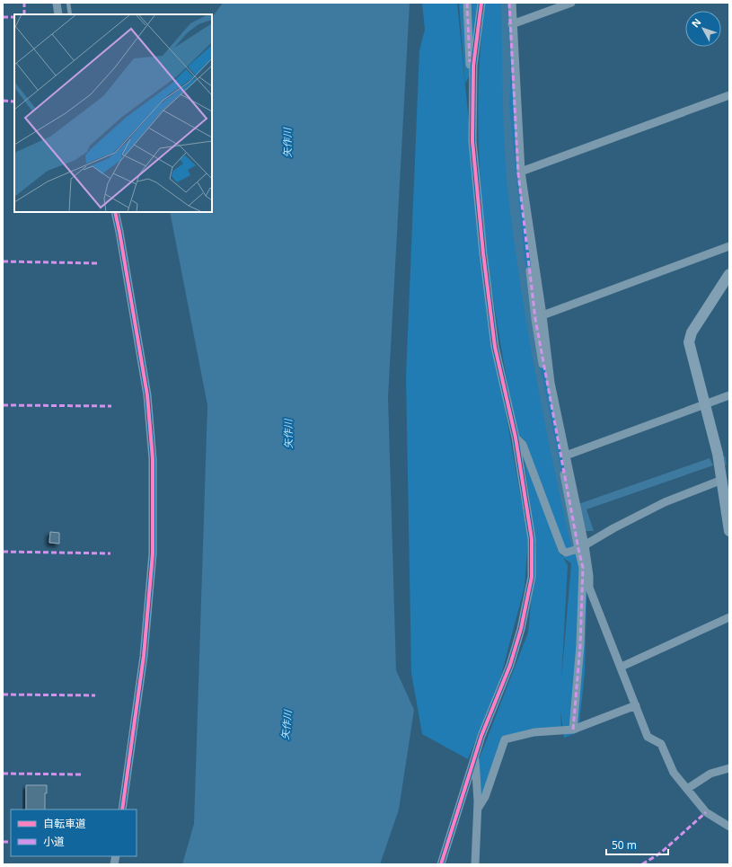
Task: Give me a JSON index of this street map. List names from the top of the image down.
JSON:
{
  "water": ["矢作川"],
  "legend": ["自転車道", "小道"],
  "scale_bar": "50 m",
  "north": "top left"
}
